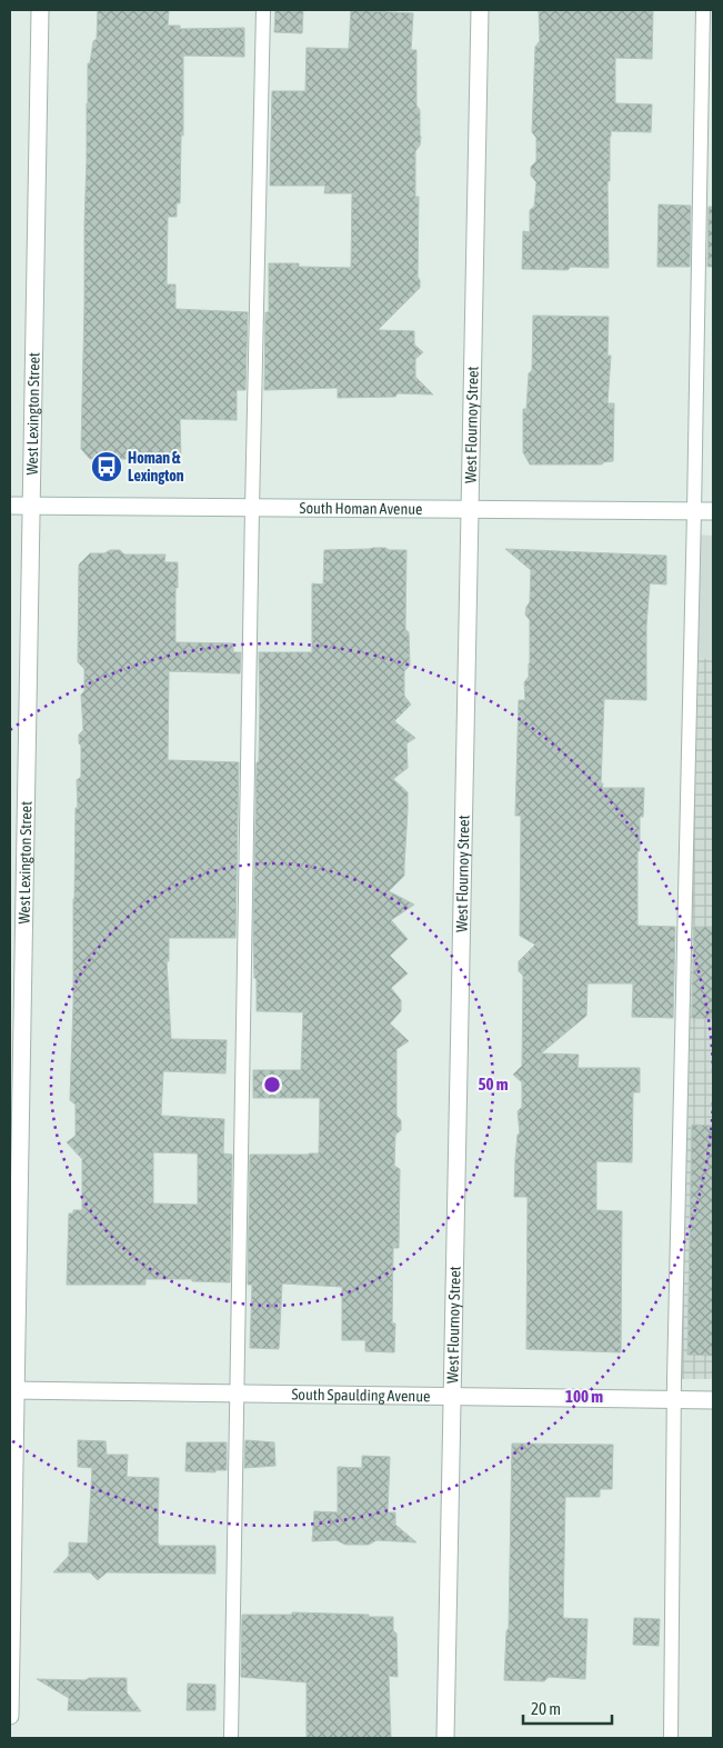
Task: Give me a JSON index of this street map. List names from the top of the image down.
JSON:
{
  "streets": {
    "street": [
      "West Lexington Street",
      "West Flournoy Street",
      "South Homan Avenue",
      "South Spaulding Avenue"
    ]
  },
  "crossings": [
    ["West Lexington Street", "South Homan Avenue"],
    ["West Lexington Street", "South Spaulding Avenue"],
    ["West Flournoy Street", "South Homan Avenue"],
    ["West Flournoy Street", "South Spaulding Avenue"]
  ],
  "places": {
    "bus stop": ["Homan & Lexington"]
  },
  "scale_bar": "20 m",
  "rings": ["50 m", "100 m"]
}
